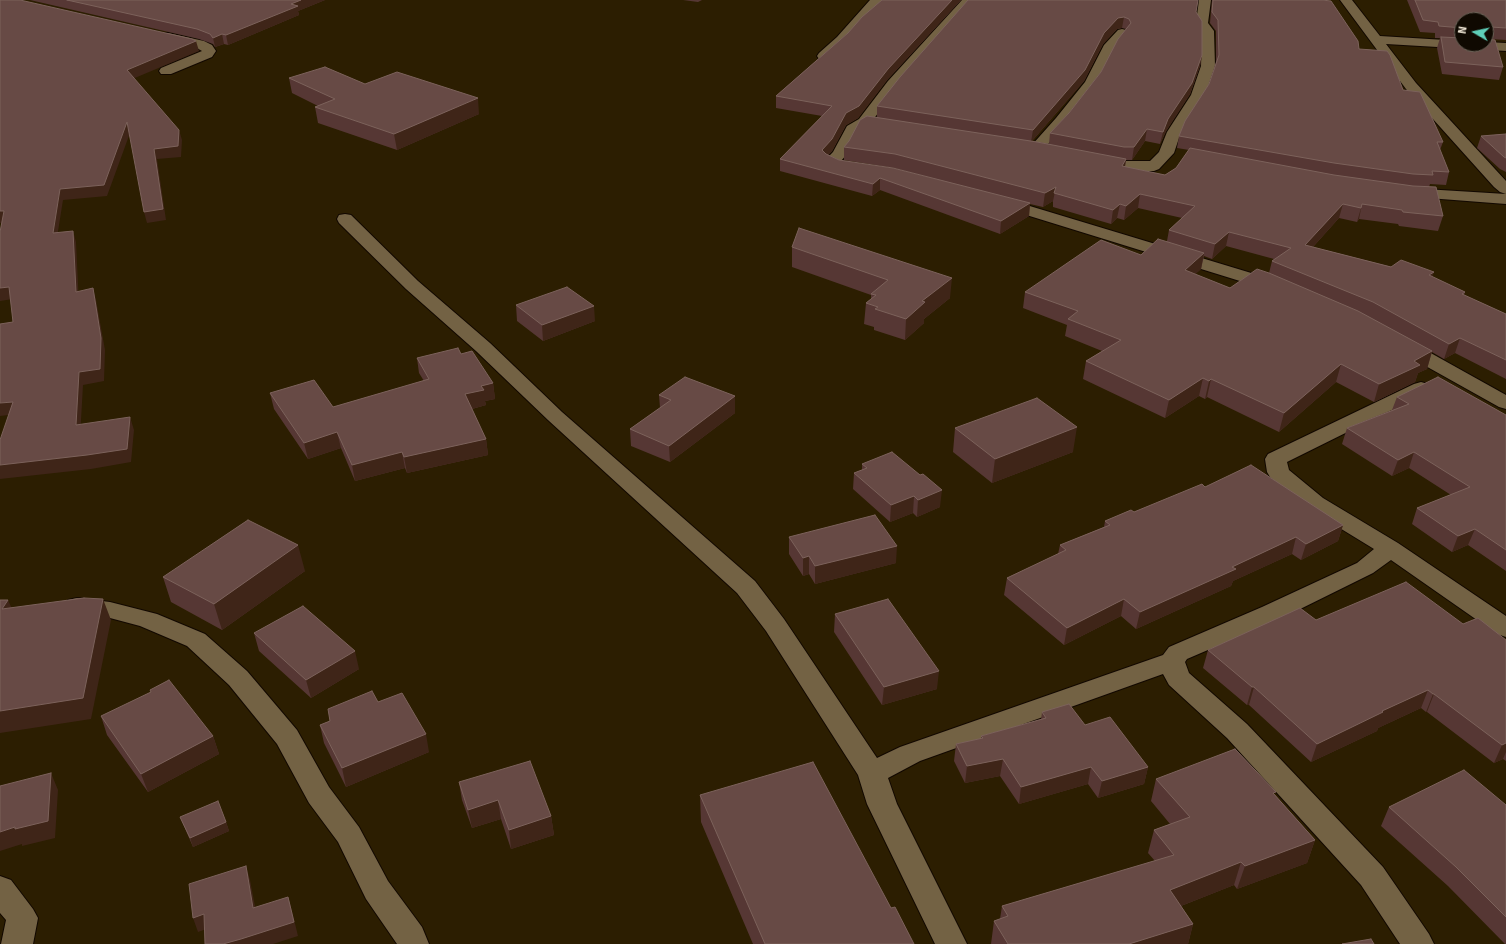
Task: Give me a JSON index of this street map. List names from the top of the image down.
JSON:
{
  "north": "left"
}
